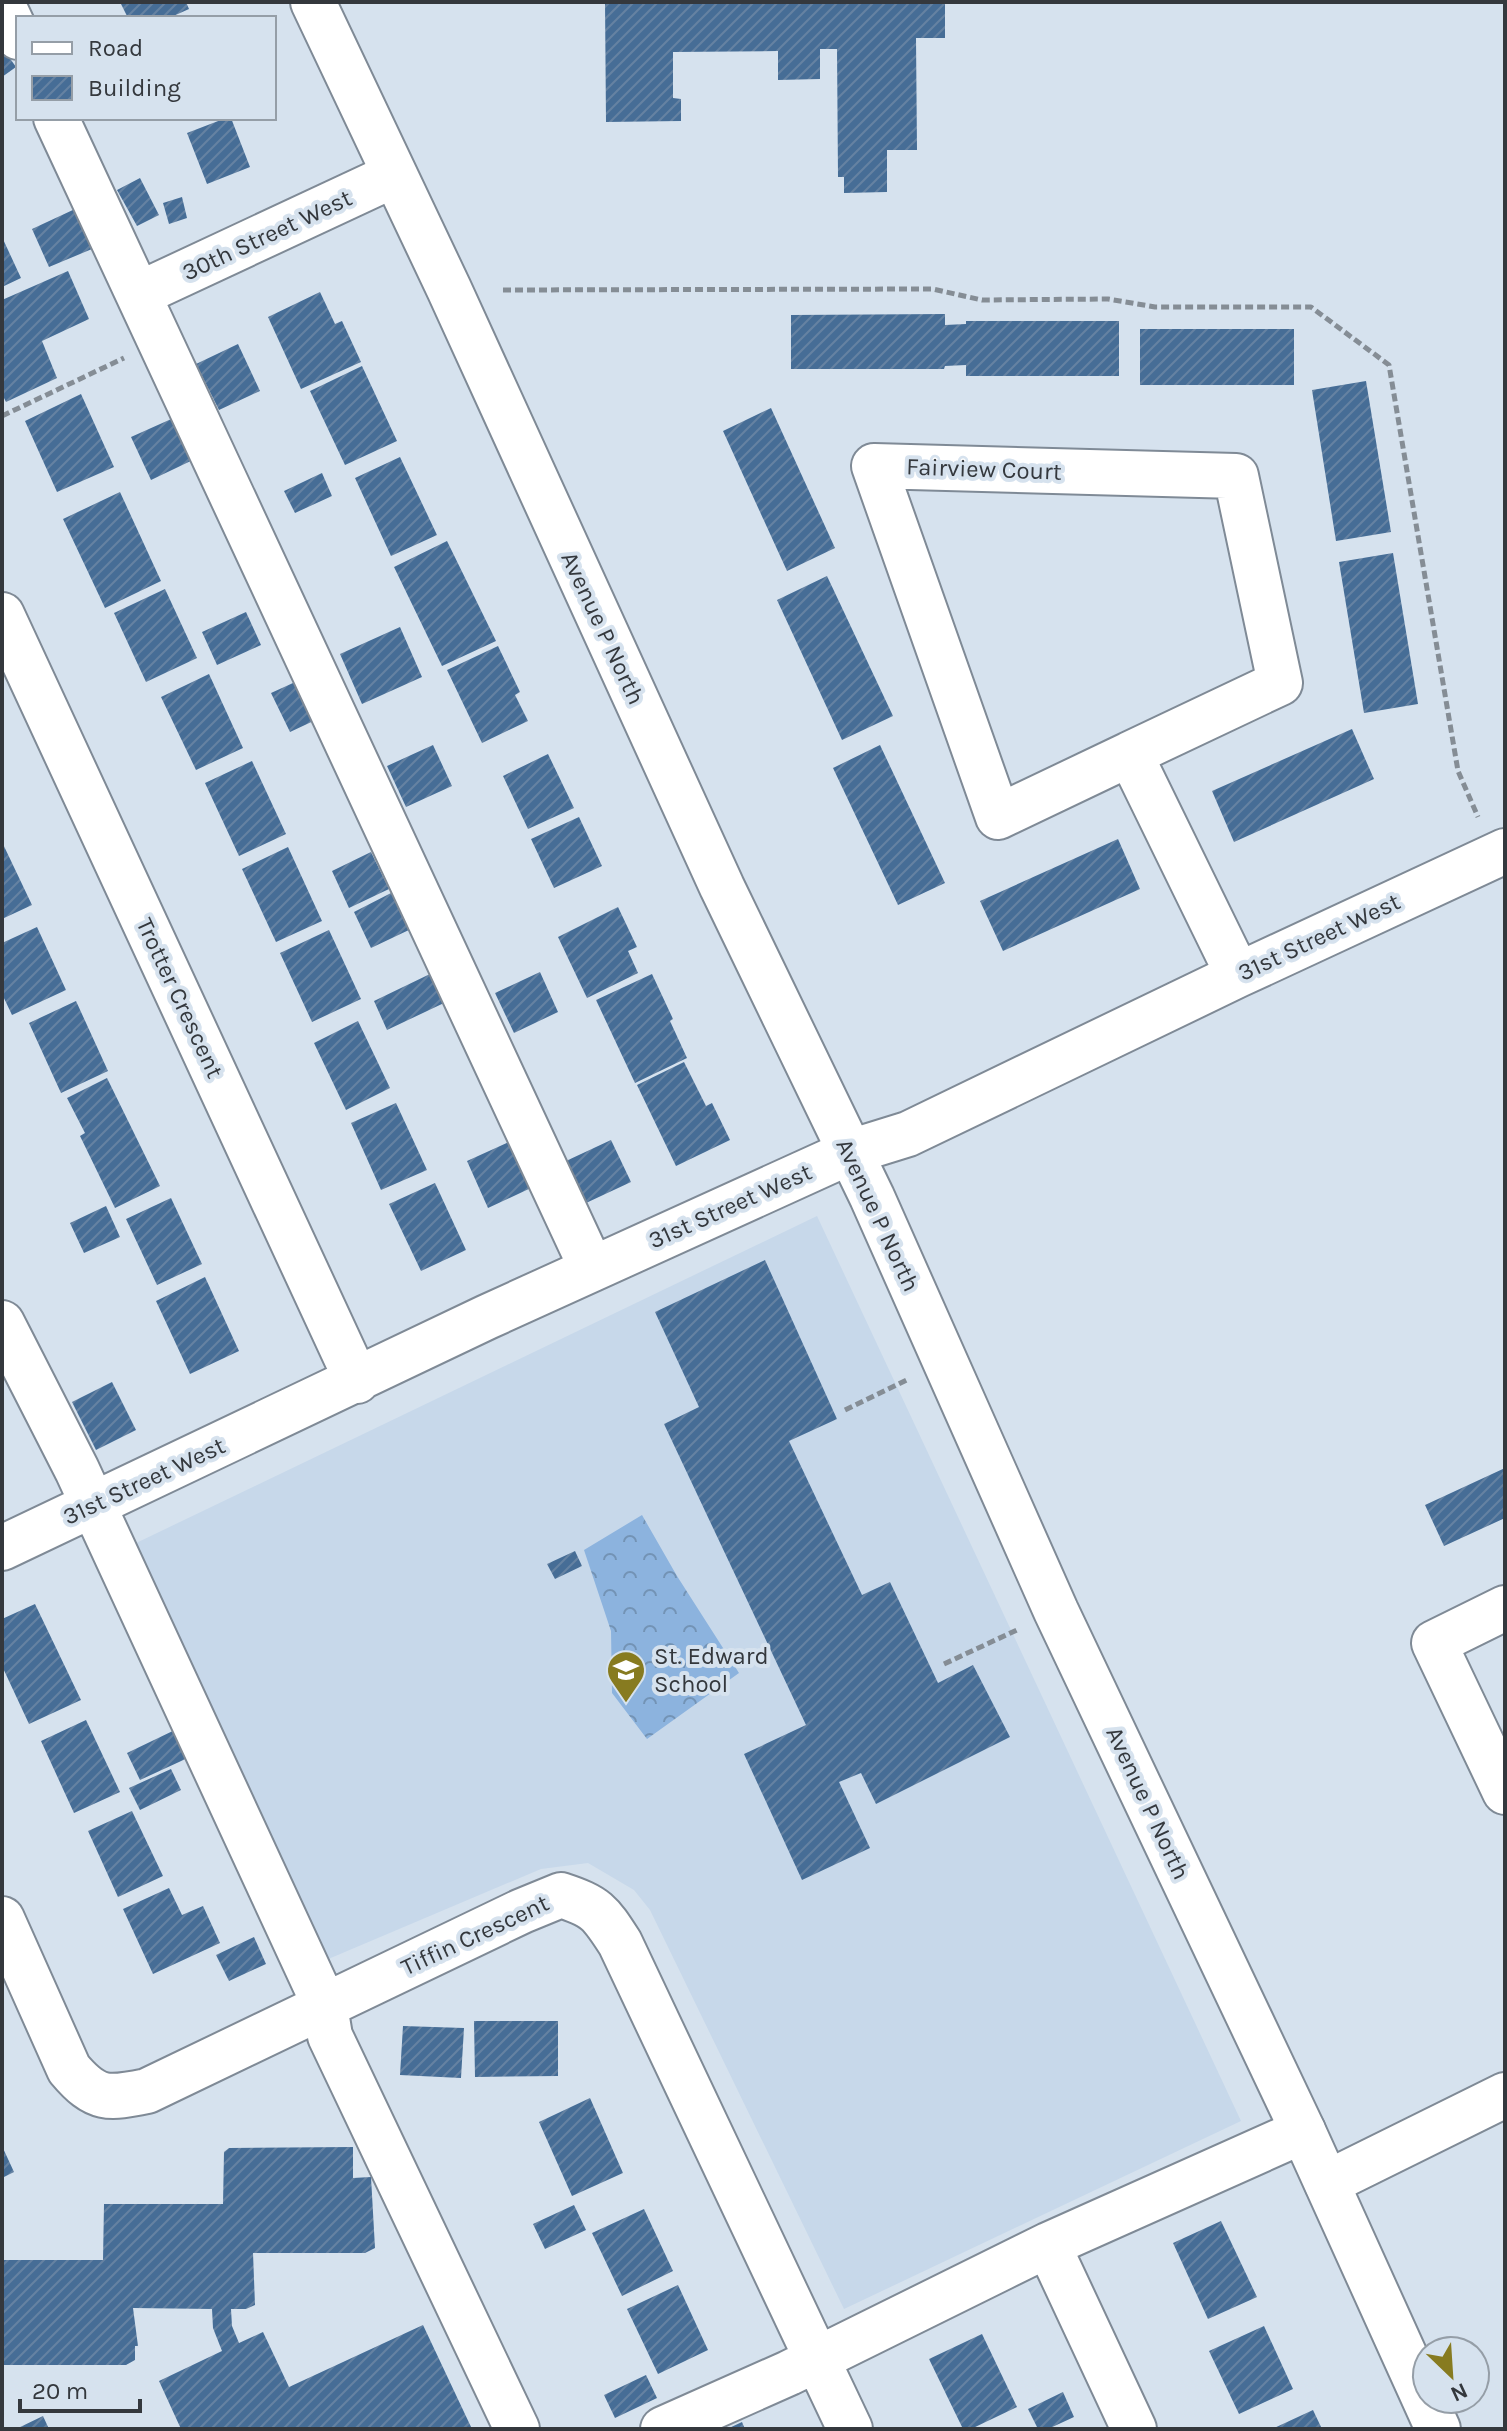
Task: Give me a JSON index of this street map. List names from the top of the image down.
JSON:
{
  "streets": {
    "street": [
      "30th Street West",
      "Fairview Court",
      "Avenue P North",
      "31st Street West",
      "Trotter Crescent",
      "Tiffin Crescent"
    ]
  },
  "crossings": [
    ["30th Street West", "Avenue P North"],
    ["Avenue P North", "31st Street West"],
    ["31st Street West", "Trotter Crescent"]
  ],
  "places": {
    "school or university": ["St. Edward School"]
  },
  "legend": ["Road", "Building"],
  "scale_bar": "20 m",
  "north": "bottom right"
}
